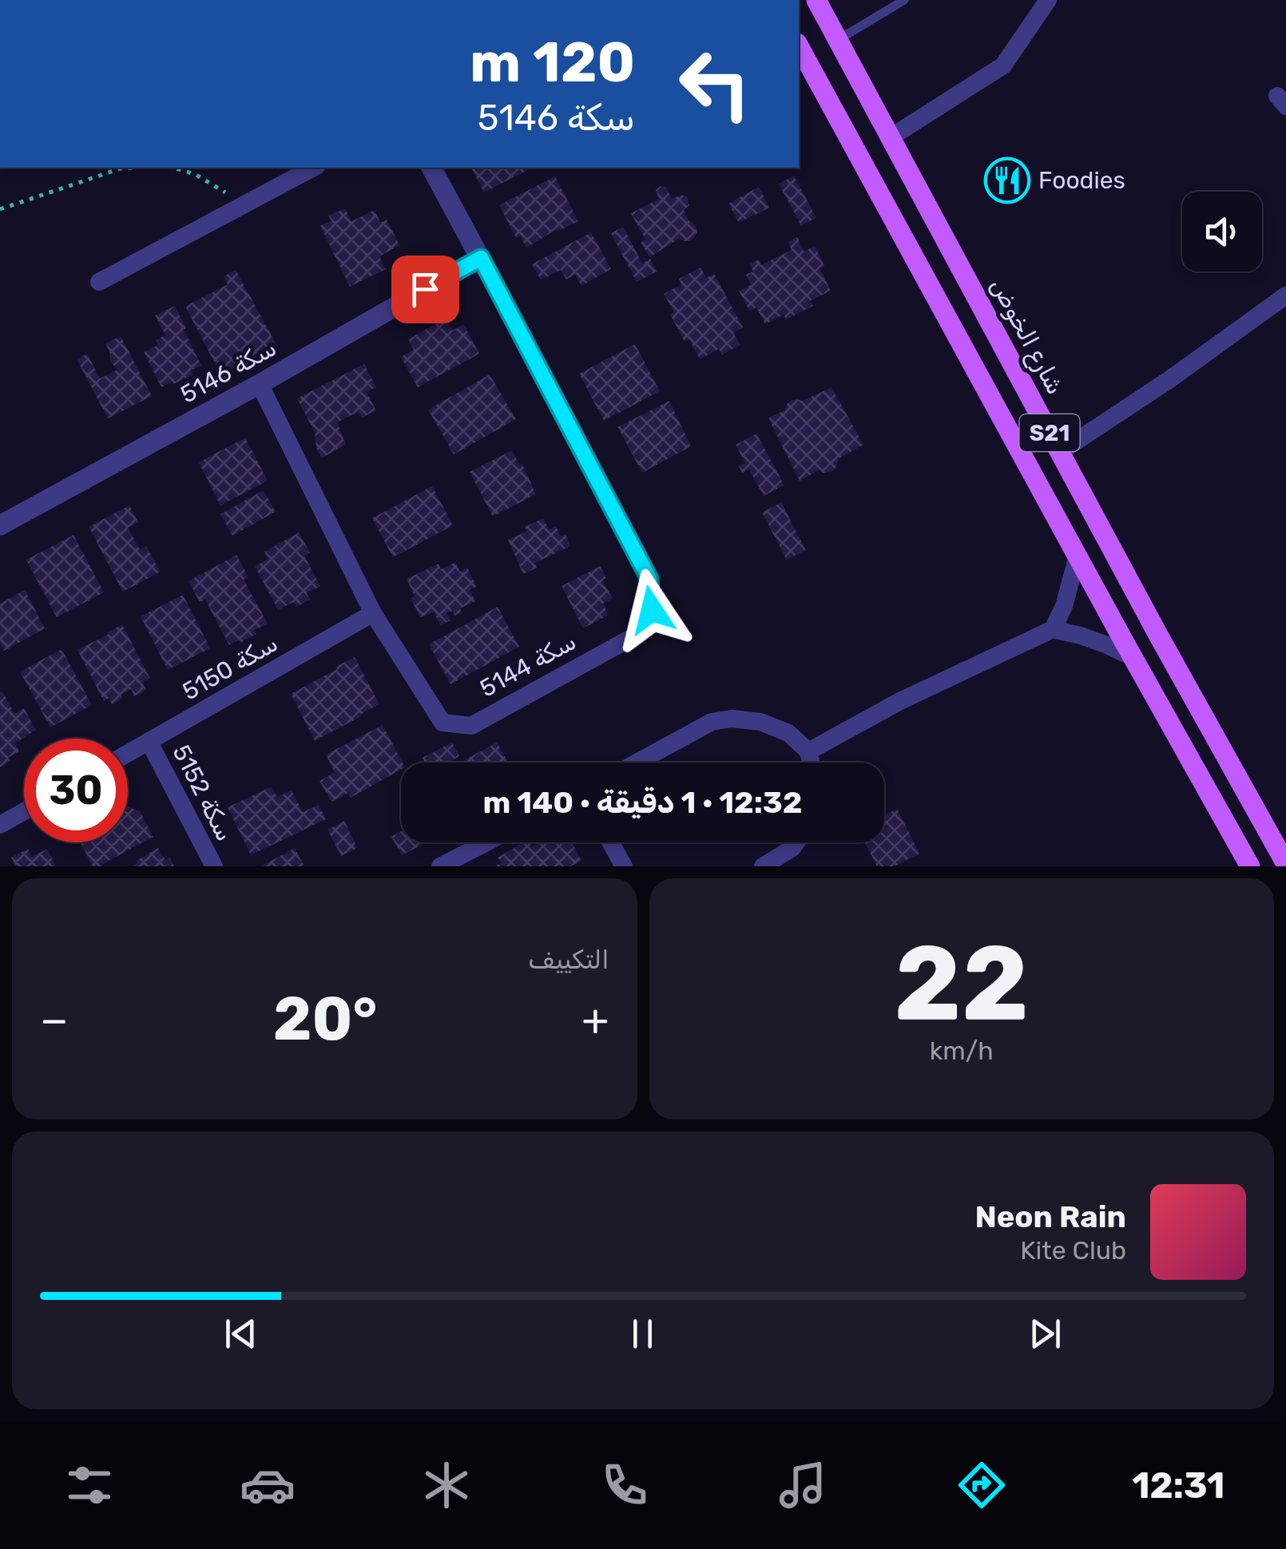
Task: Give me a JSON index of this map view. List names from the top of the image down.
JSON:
{
  "streets": {
    "main road": ["شارع الخوض", "S21"],
    "street": [
      "سكة 5146",
      "سكة 5144",
      "سكة 5150",
      "سكة 5152"
    ]
  },
  "crossings": [
    ["سكة 5146", "سكة 5144"],
    ["سكة 5144", "سكة 5150"],
    ["سكة 5150", "سكة 5152"]
  ],
  "places": {
    "restaurant": ["Foodies"]
  },
  "page": {
    "turn": ["120 m", "سكة 5146"],
    "limit": "30",
    "trip": "12:32 · 1 دقيقة · 140 m",
    "tile": [
      ["22", "km/h"],
      "التكييف"
    ],
    "heat": ["−", "20°", "+"],
    "song": ["Neon Rain", "Kite Club"],
    "tabs": "12:31"
  }
}
